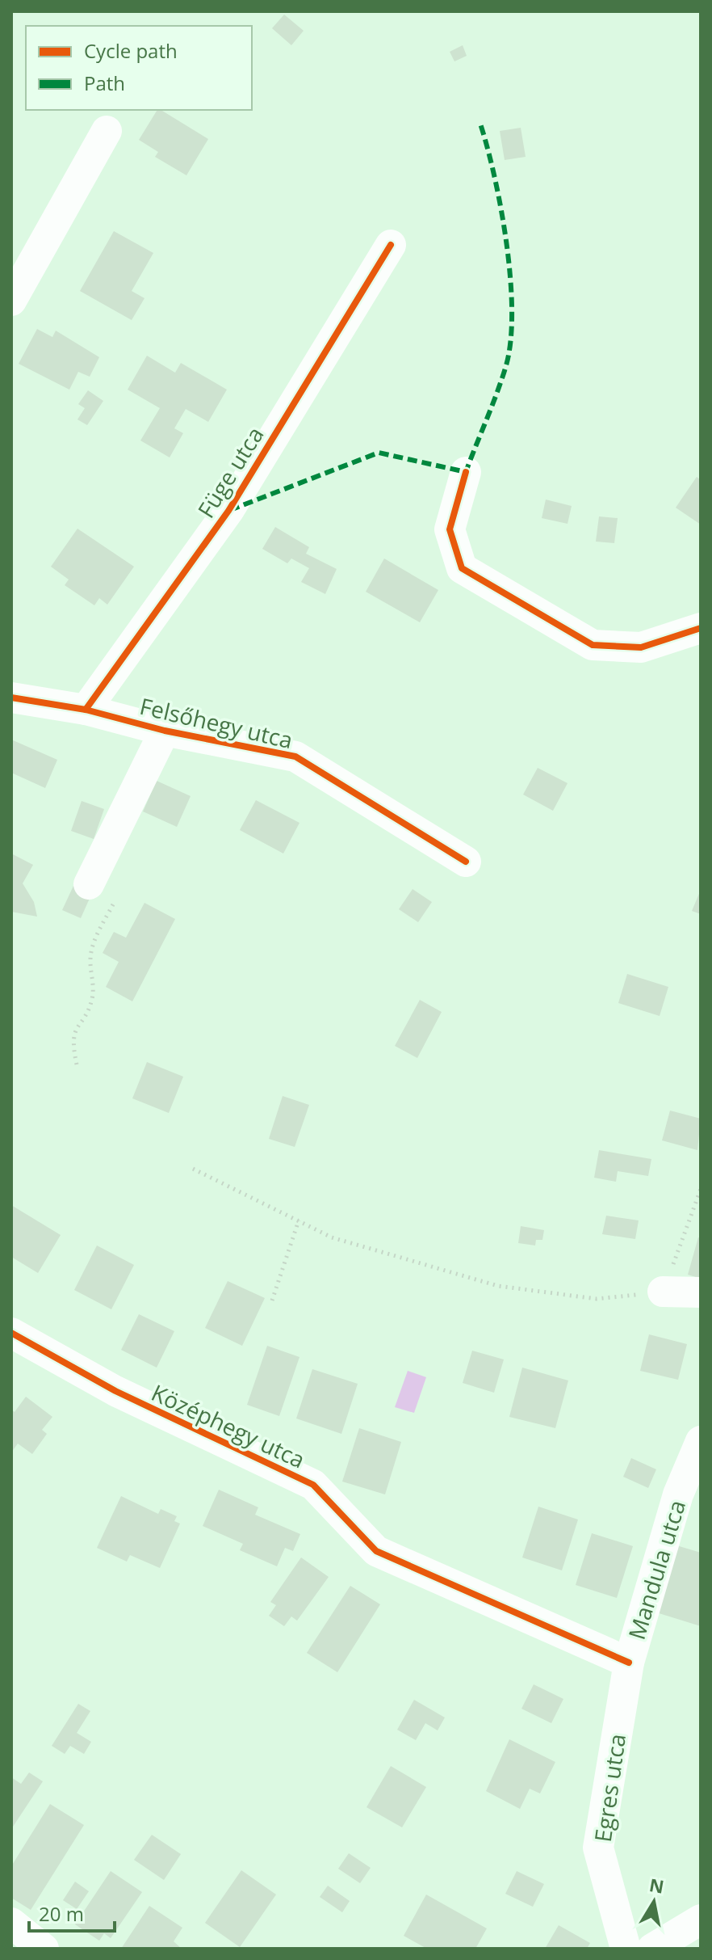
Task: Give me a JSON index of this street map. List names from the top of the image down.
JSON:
{
  "streets": {
    "street": [
      "Füge utca",
      "Felsőhegy utca",
      "Középhegy utca",
      "Mandula utca",
      "Egres utca"
    ]
  },
  "crossings": [
    ["Füge utca", "Felsőhegy utca"],
    ["Középhegy utca", "Mandula utca"],
    ["Középhegy utca", "Egres utca"],
    ["Mandula utca", "Egres utca"]
  ],
  "legend": ["Cycle path", "Path"],
  "scale_bar": "20 m",
  "north": "top"
}
